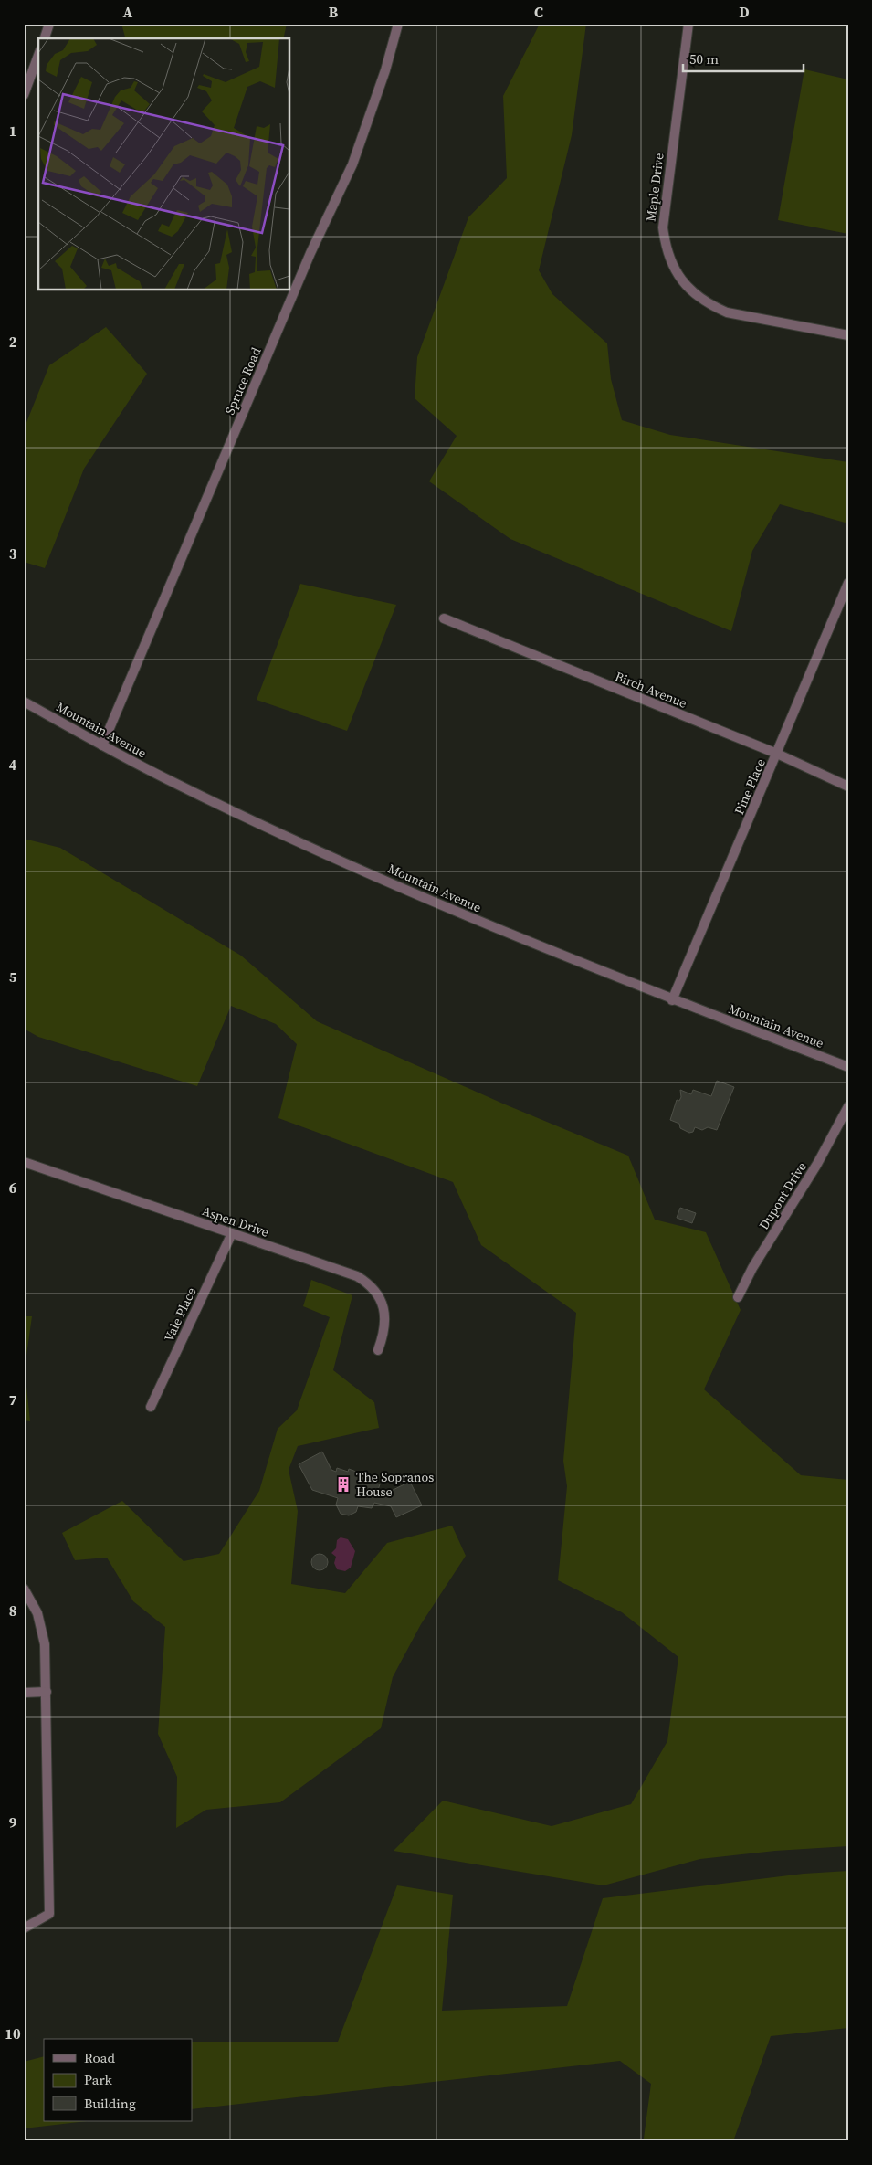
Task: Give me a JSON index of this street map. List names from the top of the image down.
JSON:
{
  "streets": {
    "street": [
      "Maple Drive",
      "Spruce Road",
      "Birch Avenue",
      "Mountain Avenue",
      "Pine Place",
      "Dupont Drive",
      "Aspen Drive",
      "Vale Place"
    ]
  },
  "crossings": [
    ["Spruce Road", "Mountain Avenue"],
    ["Birch Avenue", "Pine Place"],
    ["Mountain Avenue", "Pine Place"],
    ["Aspen Drive", "Vale Place"]
  ],
  "places": {
    "building": ["The Sopranos House"]
  },
  "legend": ["Road", "Park", "Building"],
  "scale_bar": "50 m",
  "grid": {
    "columns": [
      "A",
      "B",
      "C",
      "D"
    ],
    "rows": [
      "1",
      "2",
      "3",
      "4",
      "5",
      "6",
      "7",
      "8",
      "9",
      "10"
    ]
  }
}
